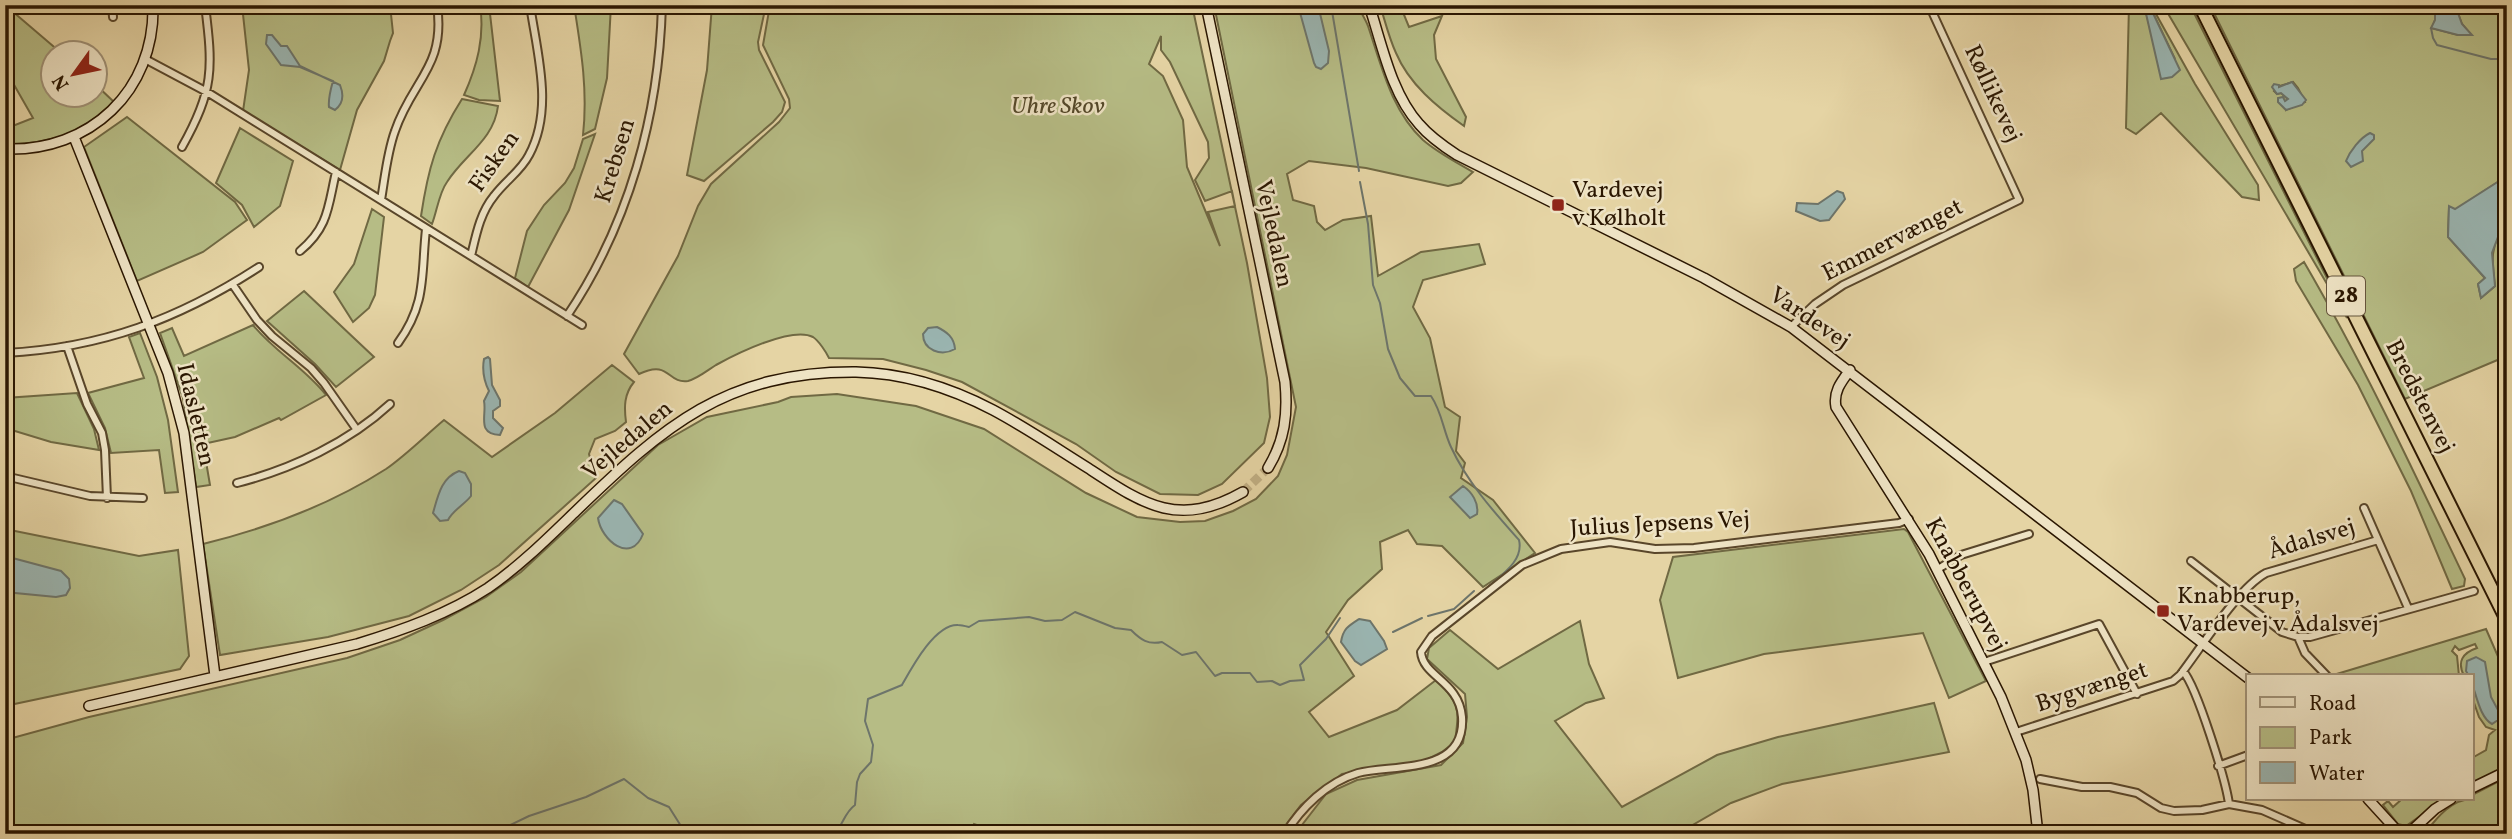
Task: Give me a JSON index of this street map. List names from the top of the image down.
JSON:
{
  "streets": {
    "highway": ["28", "Bredstenvej"],
    "street": [
      "Røllikevej",
      "Krebsen",
      "Fisken",
      "Vejledalen",
      "Emmervænget",
      "Vardevej",
      "Idasletten",
      "Julius Jepsens Vej",
      "Ådalsvej",
      "Knabberupvej",
      "Bygvænget"
    ]
  },
  "crossings": [
    ["Røllikevej", "Emmervænget"],
    ["Vejledalen", "Idasletten"],
    ["Emmervænget", "Vardevej"],
    ["Vardevej", "Ådalsvej"],
    ["Vardevej", "Knabberupvej"],
    ["Vardevej", "Bygvænget"],
    ["Julius Jepsens Vej", "Knabberupvej"],
    ["Ådalsvej", "Bygvænget"],
    ["Knabberupvej", "Bygvænget"]
  ],
  "parks": ["Uhre Skov"],
  "places": {
    "transit": ["Vardevej v Kølholt", "Knabberup, Vardevej v Ådalsvej"]
  },
  "legend": ["Road", "Park", "Water"],
  "north": "bottom left"
}
